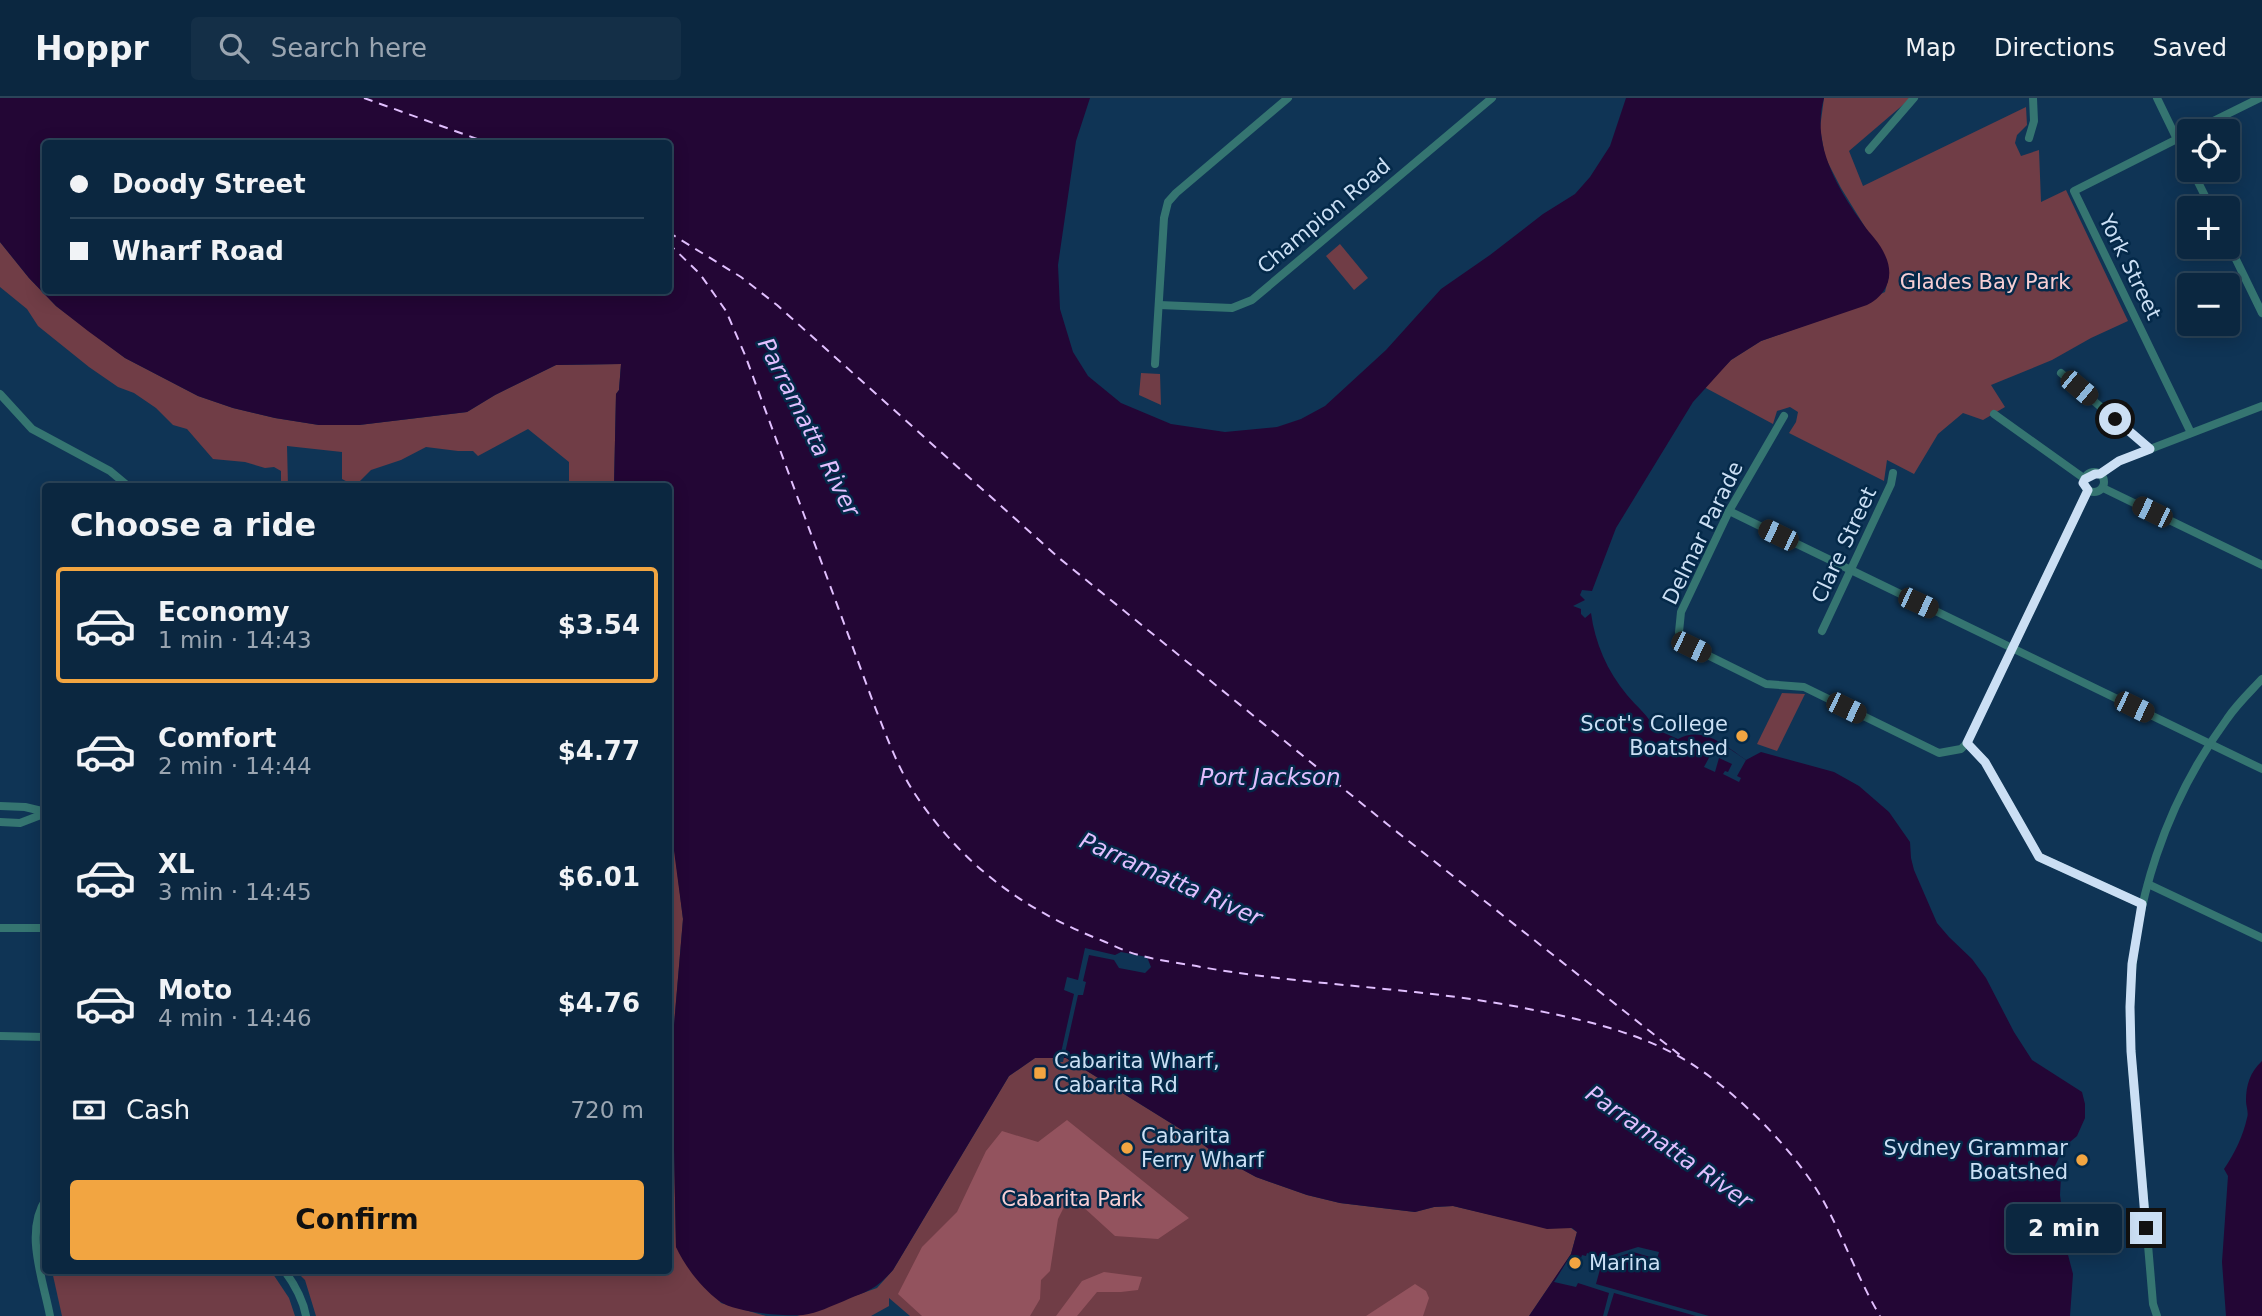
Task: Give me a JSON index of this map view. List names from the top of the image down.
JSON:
{
  "streets": {
    "street": [
      "Champion Road",
      "York Street",
      "Delmar Parade",
      "Clare Street"
    ]
  },
  "water": ["Parramatta River", "Port Jackson"],
  "parks": ["Glades Bay Park", "Cabarita Park"],
  "places": {
    "other": [
      "Scot's College Boatshed",
      "Cabarita Ferry Wharf",
      "Sydney Grammar Boatshed",
      "Marina"
    ],
    "transit": ["Cabarita Wharf, Cabarita Rd"]
  },
  "page": {
    "header": "Hoppr",
    "search": "Search here",
    "nav": ["Map", "Directions", "Saved"],
    "map_buttons": ["+", "−"],
    "banner": ["Doody Street", "Wharf Road"],
    "heading": "Choose a ride",
    "list": [
      {
        "name": "Economy",
        "note": "1 min · 14:43",
        "value": "$3.54"
      },
      {
        "name": "Comfort",
        "note": "2 min · 14:44",
        "value": "$4.77"
      },
      {
        "name": "XL",
        "note": "3 min · 14:45",
        "value": "$6.01"
      },
      {
        "name": "Moto",
        "note": "4 min · 14:46",
        "value": "$4.76"
      }
    ],
    "pay": ["Cash", "720 m"],
    "buttons": "Confirm",
    "bubble": "2 min"
  }
}
